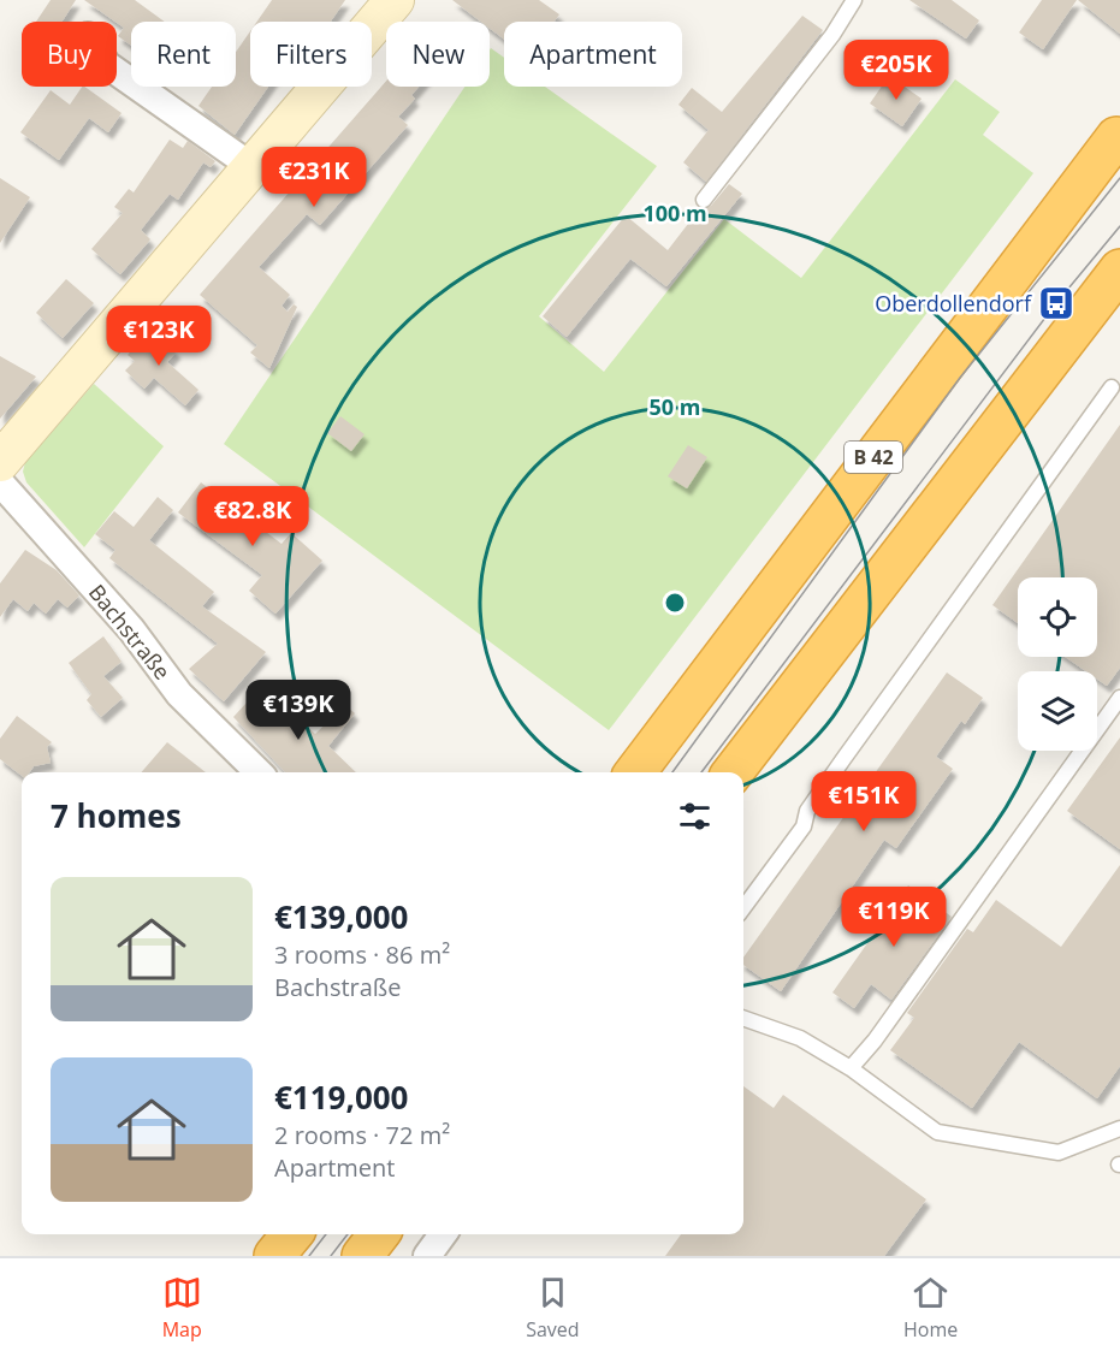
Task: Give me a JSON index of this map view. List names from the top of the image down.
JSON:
{
  "streets": {
    "highway": ["B 42"],
    "street": ["Bachstraße"]
  },
  "places": {
    "bus stop": ["Oberdollendorf"]
  },
  "page": {
    "chip": [
      "Buy",
      "Rent",
      "Filters",
      "New",
      "Apartment"
    ],
    "price": [
      "€205K",
      "€231K",
      "€123K",
      "€82.8K",
      "€139K",
      "€151K",
      "€119K"
    ],
    "heading": "7 homes",
    "list": [
      {
        "name": "€139,000",
        "note": "3 rooms · 86 m² · Bachstraße"
      },
      {
        "name": "€119,000",
        "note": "2 rooms · 72 m² · Apartment"
      }
    ],
    "tabs": ["Map", "Saved", "Home"]
  },
  "rings": ["100 m", "50 m"]
}
